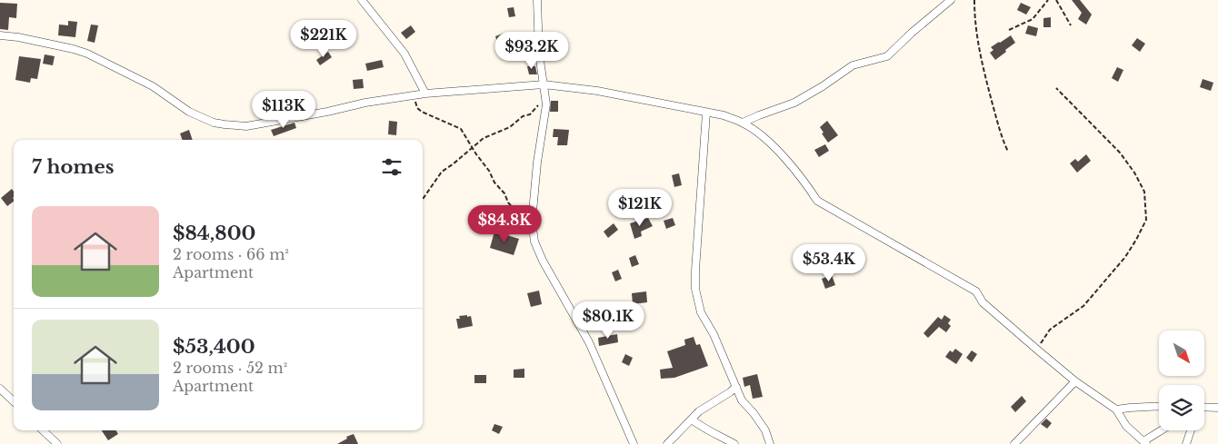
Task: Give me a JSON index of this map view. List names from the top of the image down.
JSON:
{
  "north": "bottom right",
  "page": {
    "price": [
      "$221K",
      "$93.2K",
      "$113K",
      "$121K",
      "$84.8K",
      "$53.4K",
      "$80.1K"
    ],
    "heading": "7 homes",
    "list": [
      {
        "name": "$84,800",
        "note": "2 rooms · 66 m² · Apartment"
      },
      {
        "name": "$53,400",
        "note": "2 rooms · 52 m² · Apartment"
      }
    ]
  }
}
